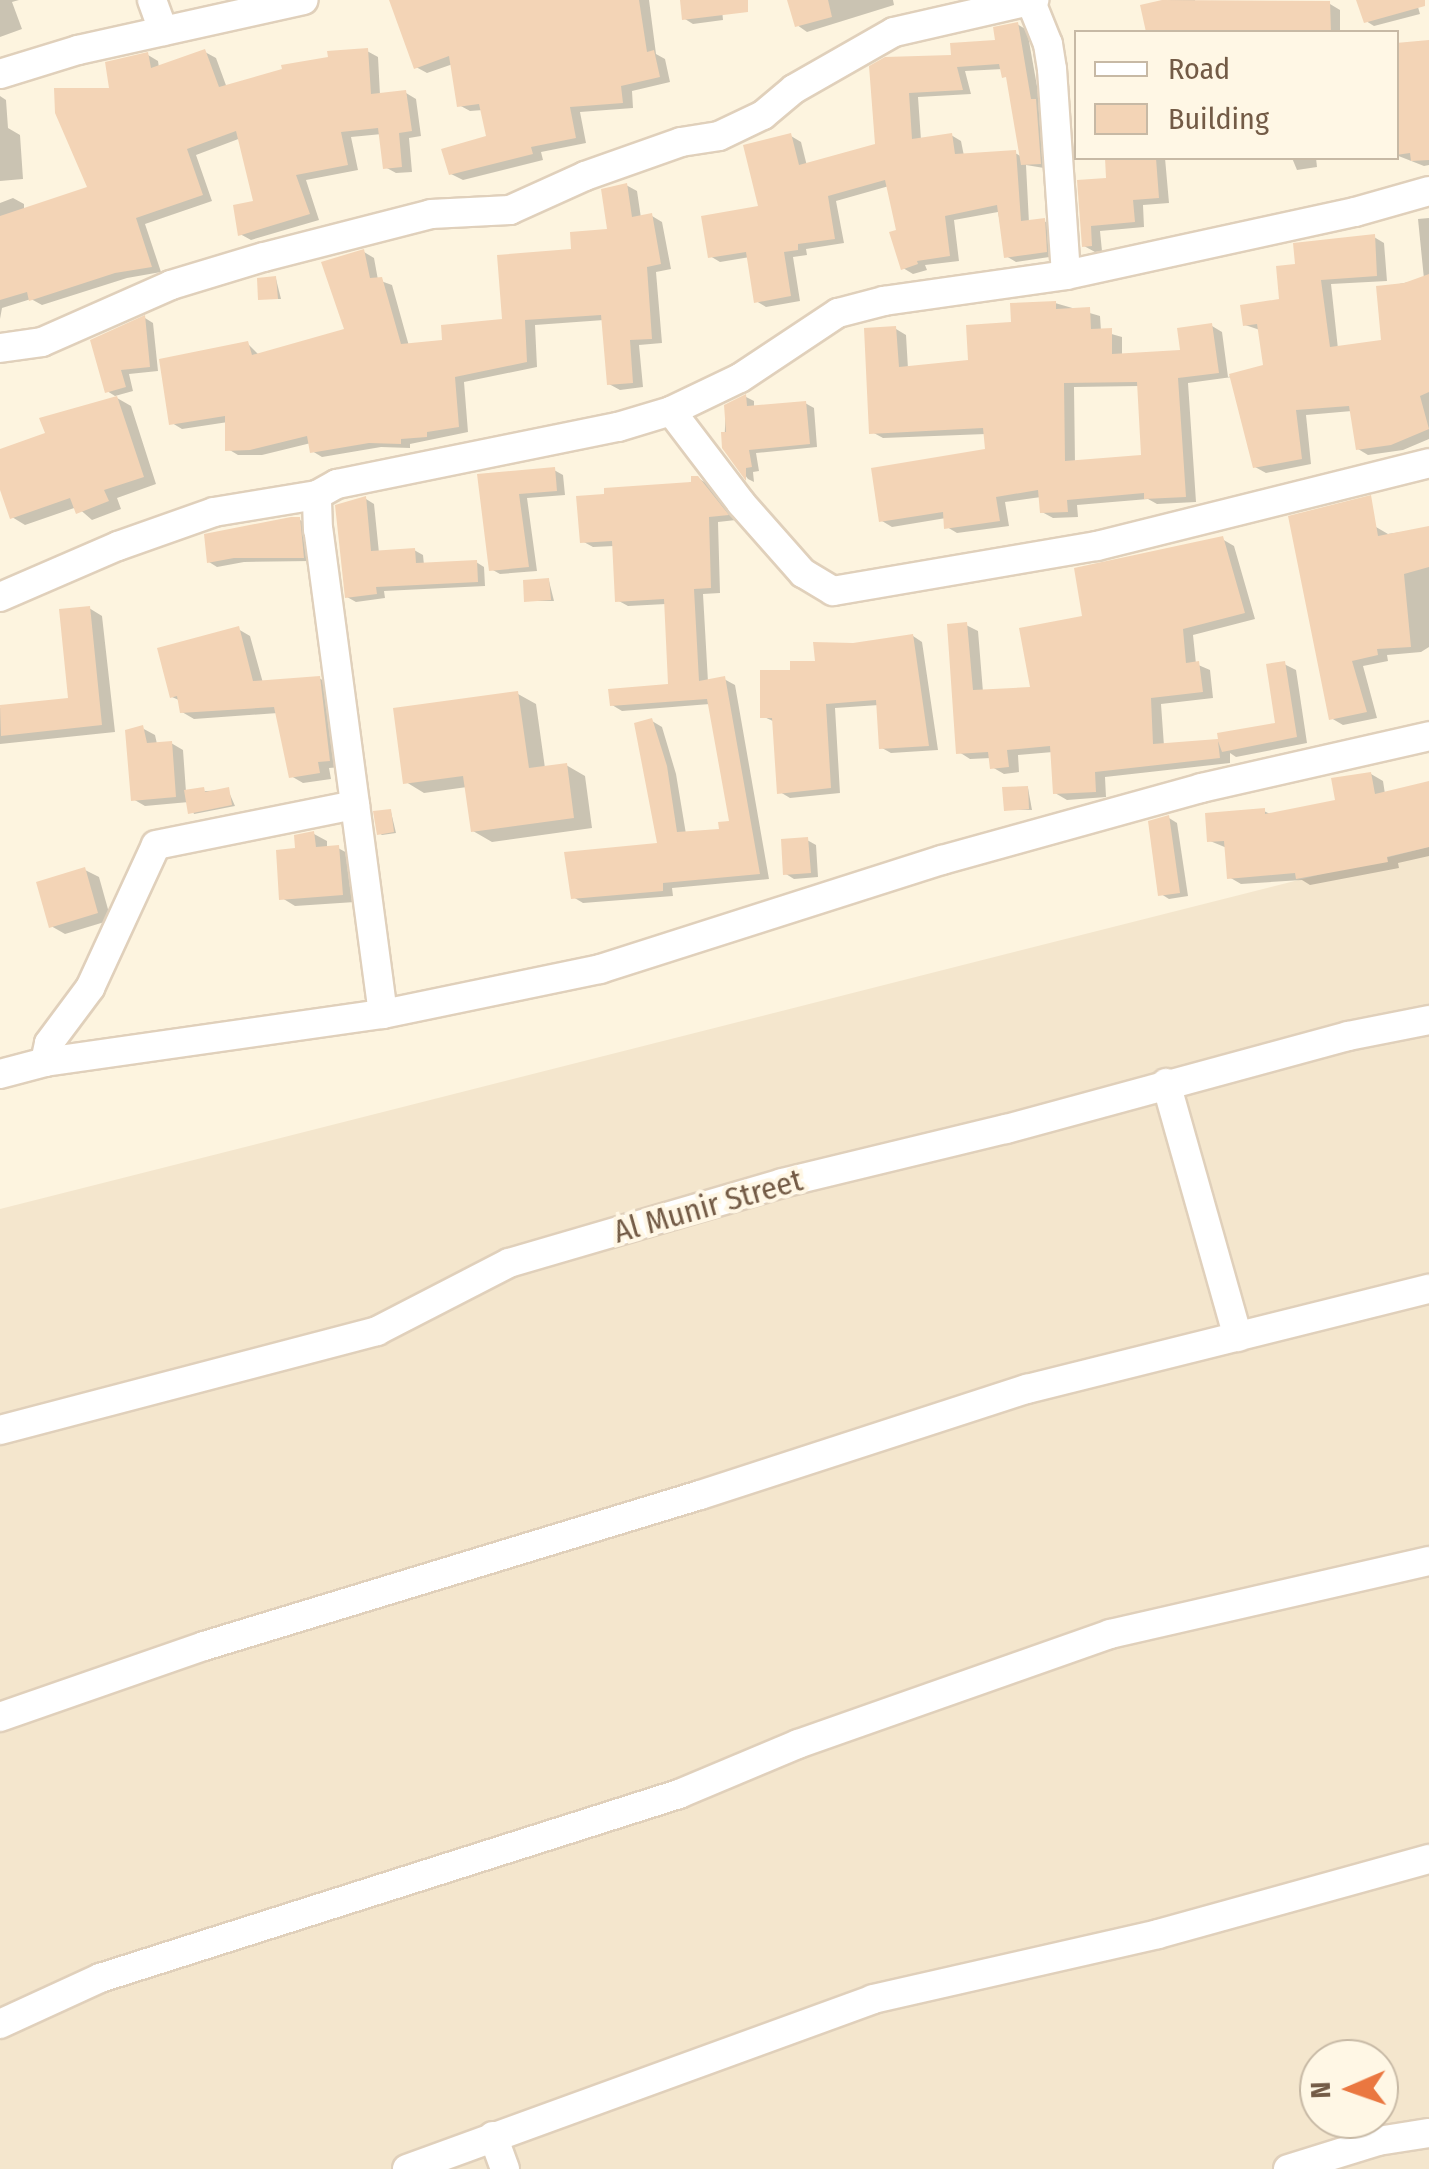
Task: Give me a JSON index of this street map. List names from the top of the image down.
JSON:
{
  "streets": {
    "street": ["Al Munir Street"]
  },
  "legend": ["Road", "Building"],
  "north": "left"
}
